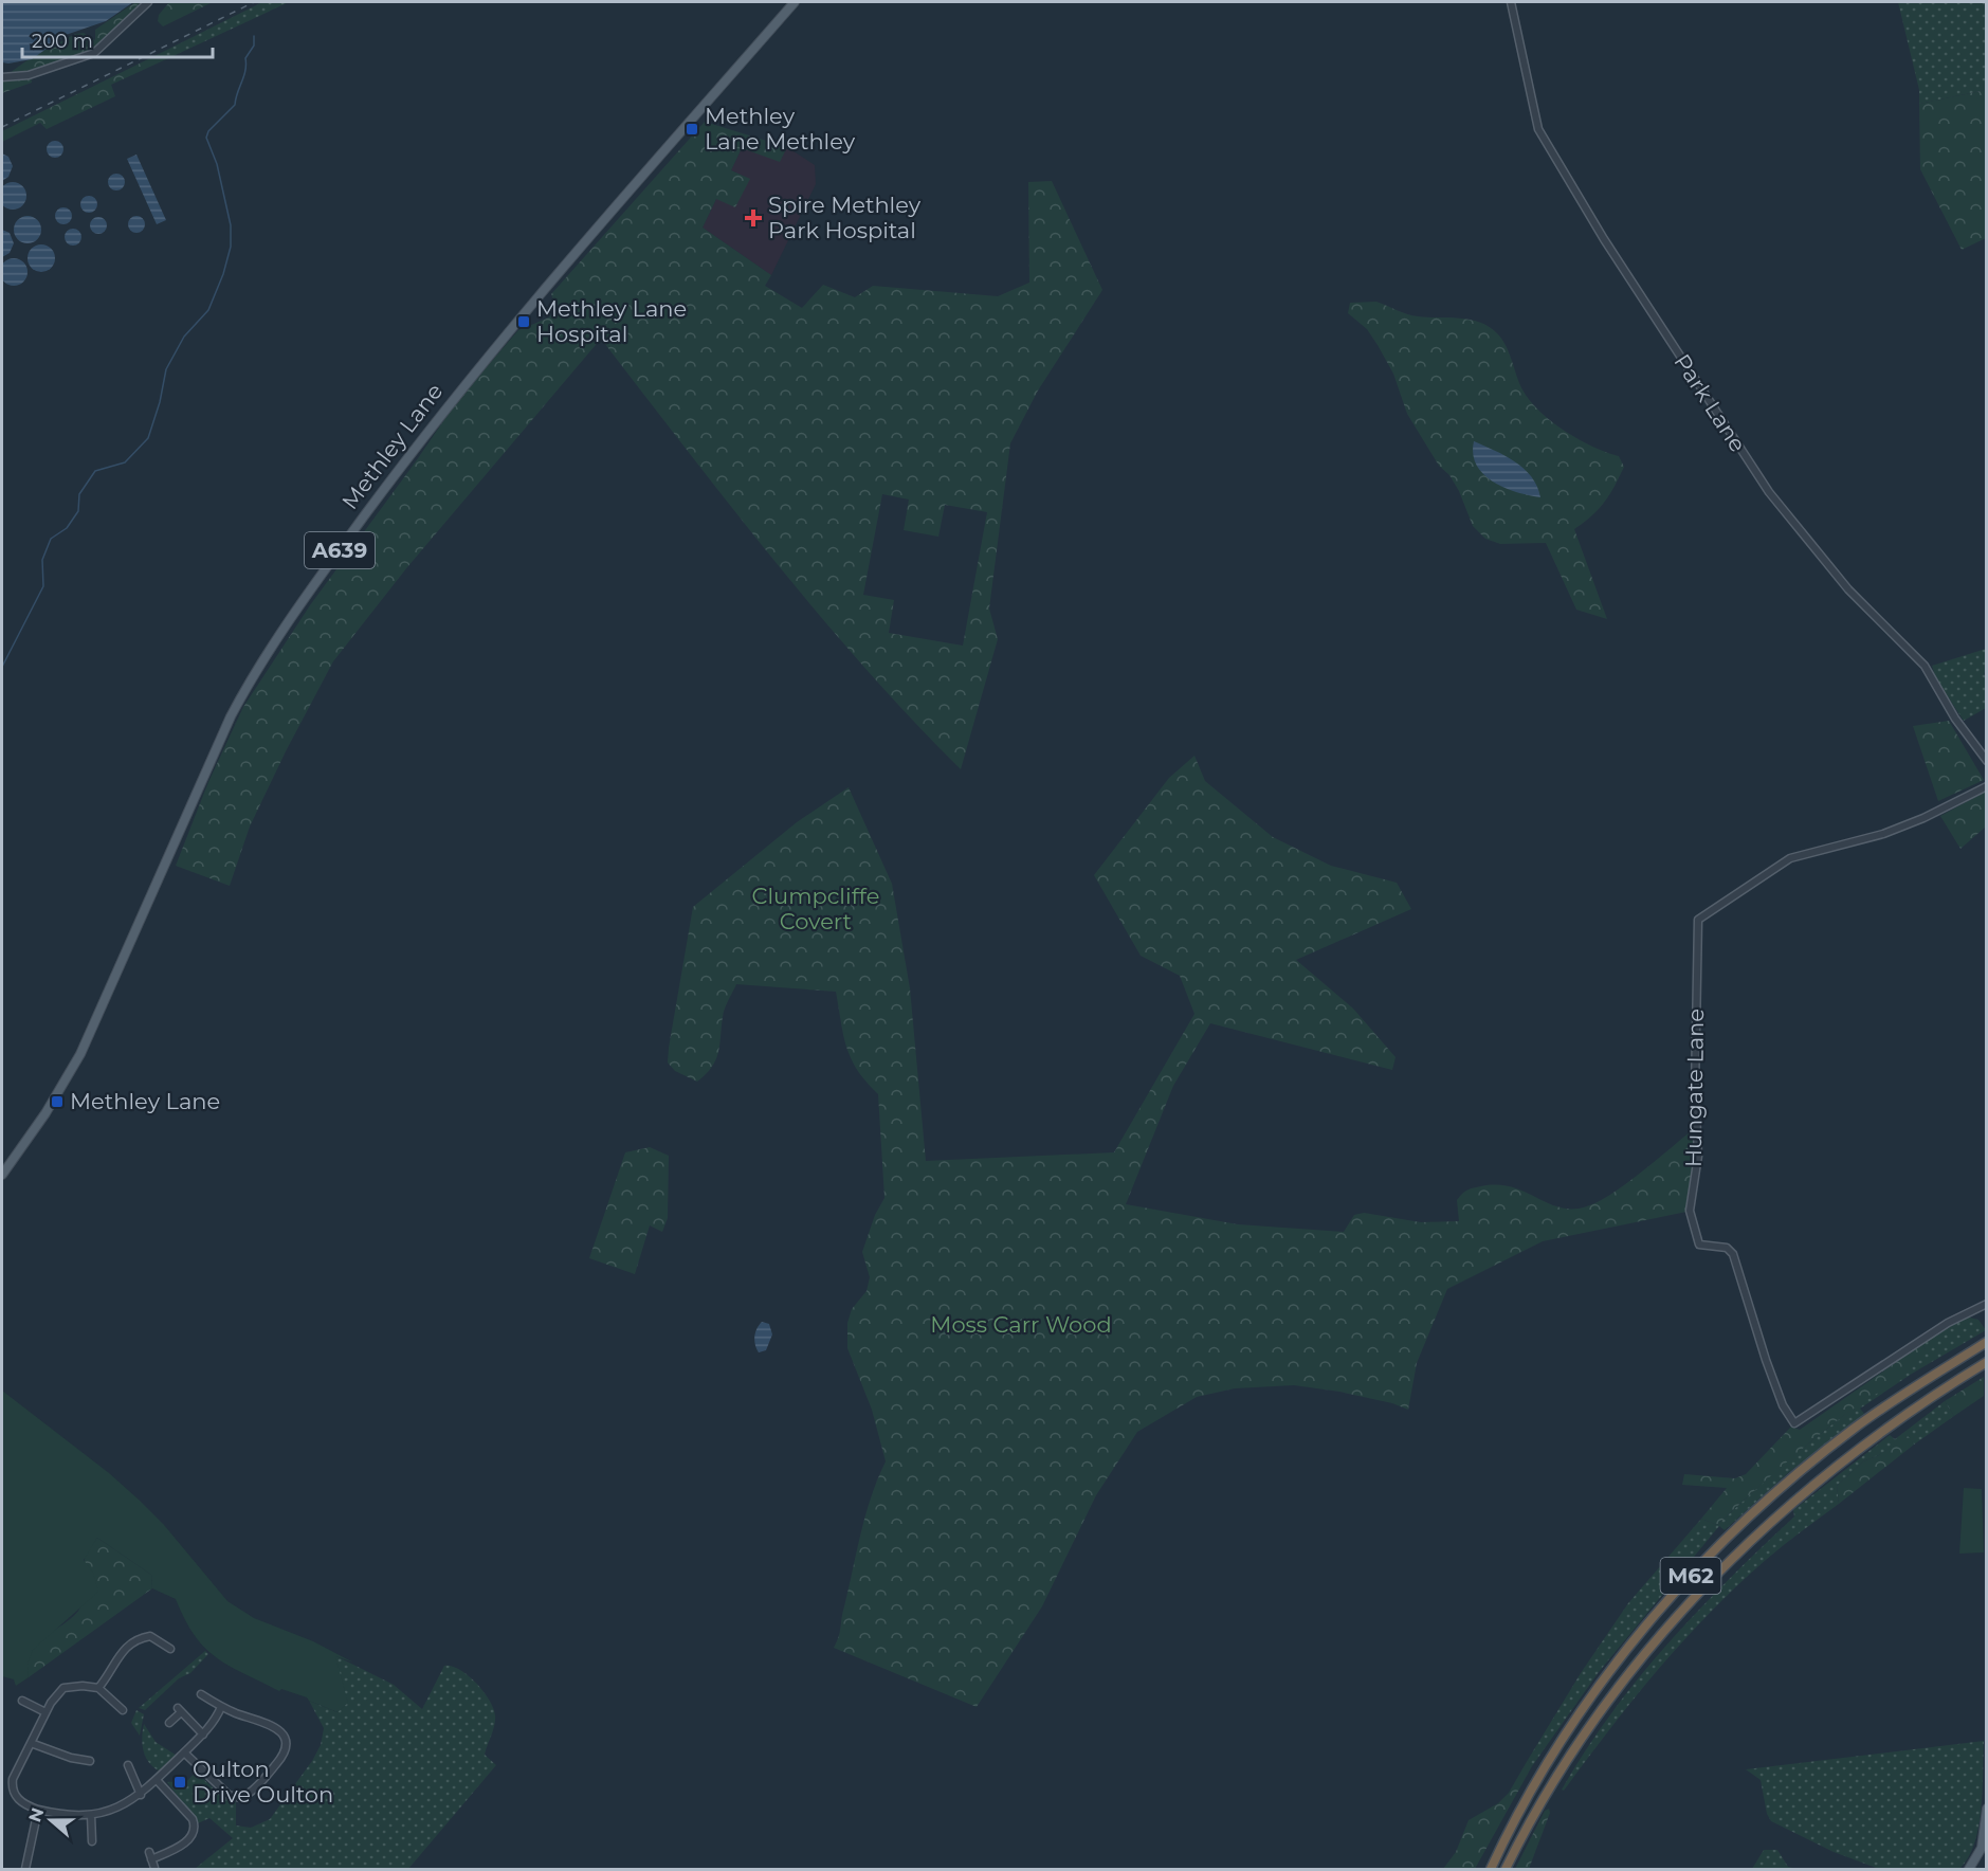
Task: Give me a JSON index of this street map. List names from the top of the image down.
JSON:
{
  "streets": {
    "highway": ["M62"],
    "main road": ["Methley Lane", "A639"],
    "street": ["Park Lane", "Hungate Lane"]
  },
  "parks": ["Clumpcliffe Covert", "Moss Carr Wood"],
  "places": {
    "transit": [
      "Methley Lane Methley",
      "Methley Lane Hospital",
      "Methley Lane",
      "Oulton Drive Oulton"
    ],
    "health": ["Spire Methley Park Hospital"]
  },
  "scale_bar": "200 m",
  "north": "left"
}
